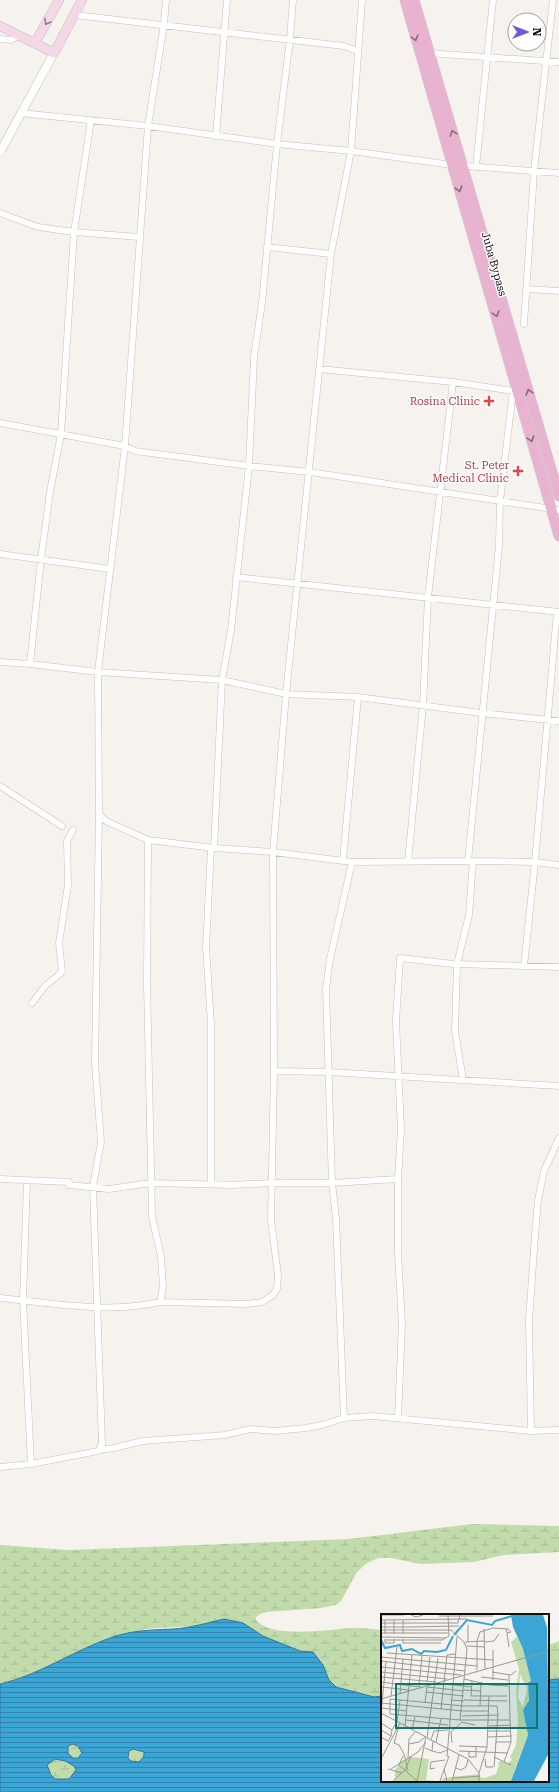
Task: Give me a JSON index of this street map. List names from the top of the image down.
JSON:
{
  "streets": {
    "main road": ["Juba Bypass"]
  },
  "places": {
    "health": ["Rosina Clinic", "St. Peter Medical Clinic"]
  },
  "north": "right"
}
